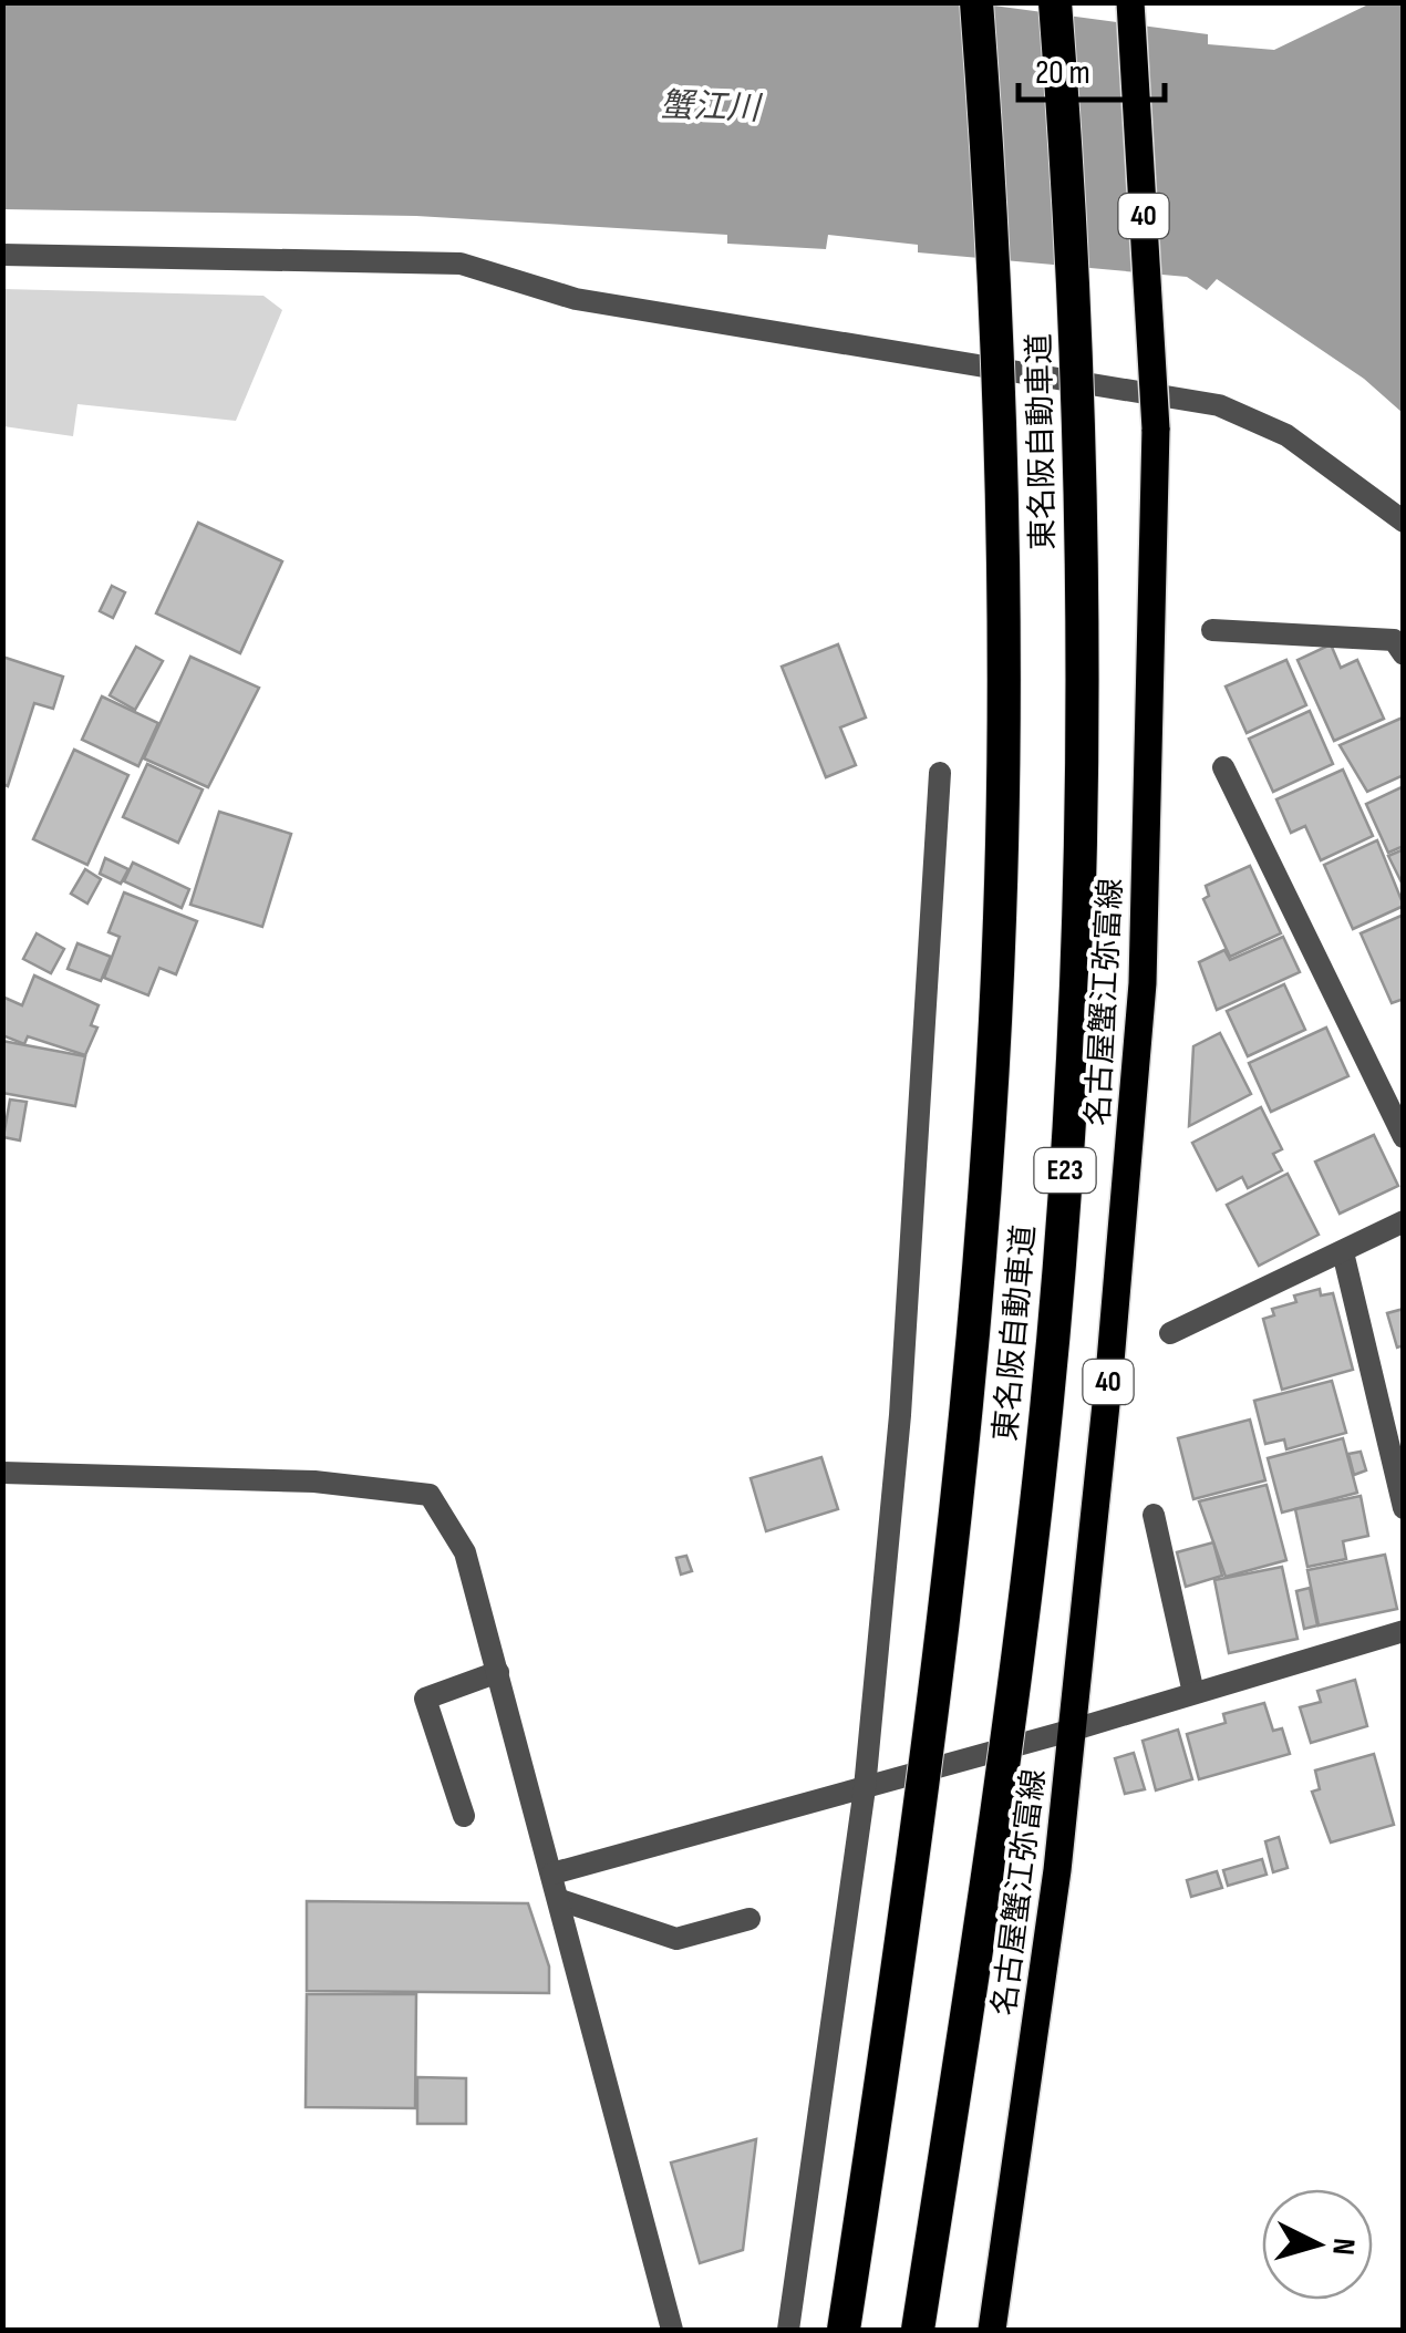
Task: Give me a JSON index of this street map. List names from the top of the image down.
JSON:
{
  "streets": {
    "highway": ["東名阪自動車道", "E23"],
    "main road": ["40", "名古屋蟹江弥富線"]
  },
  "water": ["蟹江川"],
  "scale_bar": "20 m",
  "north": "right"
}
